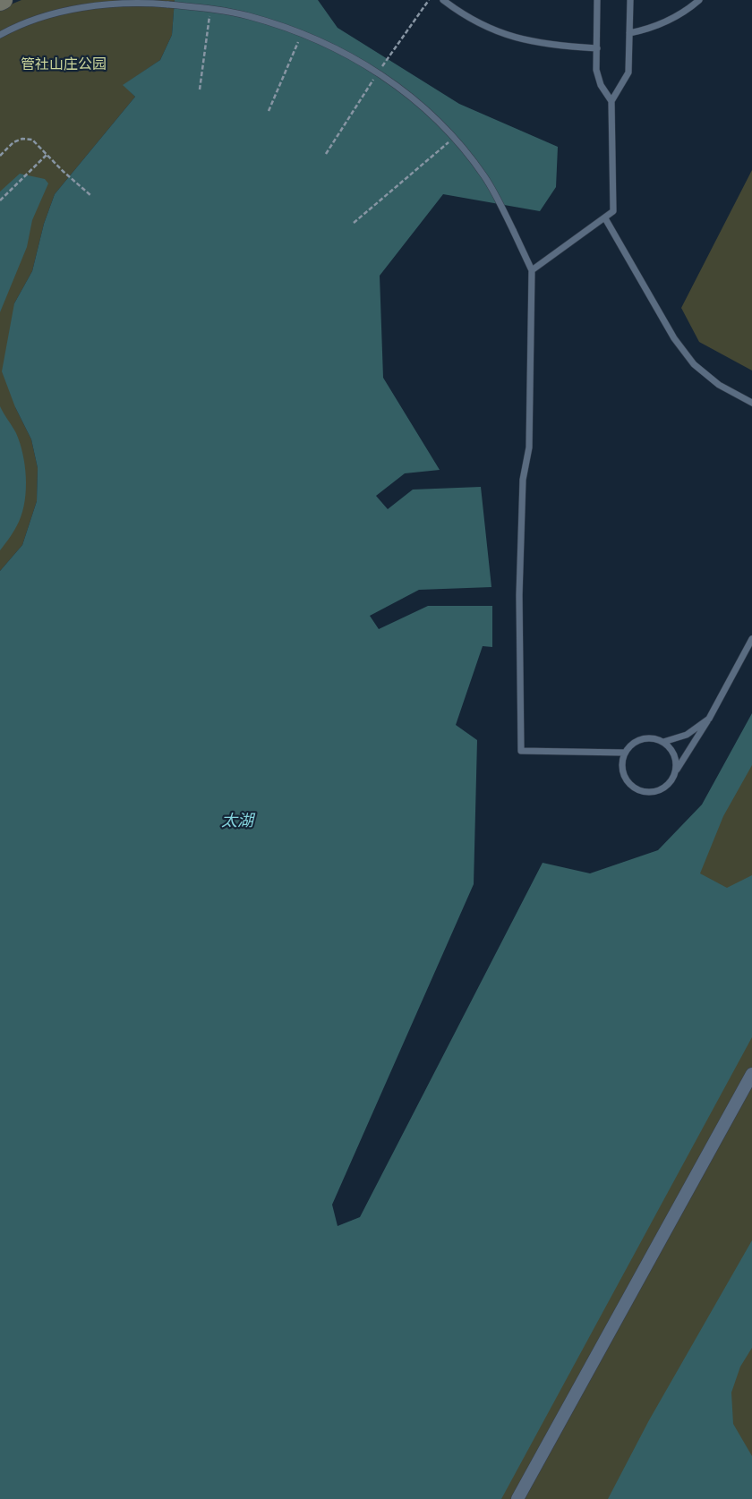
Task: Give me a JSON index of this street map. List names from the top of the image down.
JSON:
{
  "water": ["太湖"],
  "parks": ["管社山庄公园"]
}
